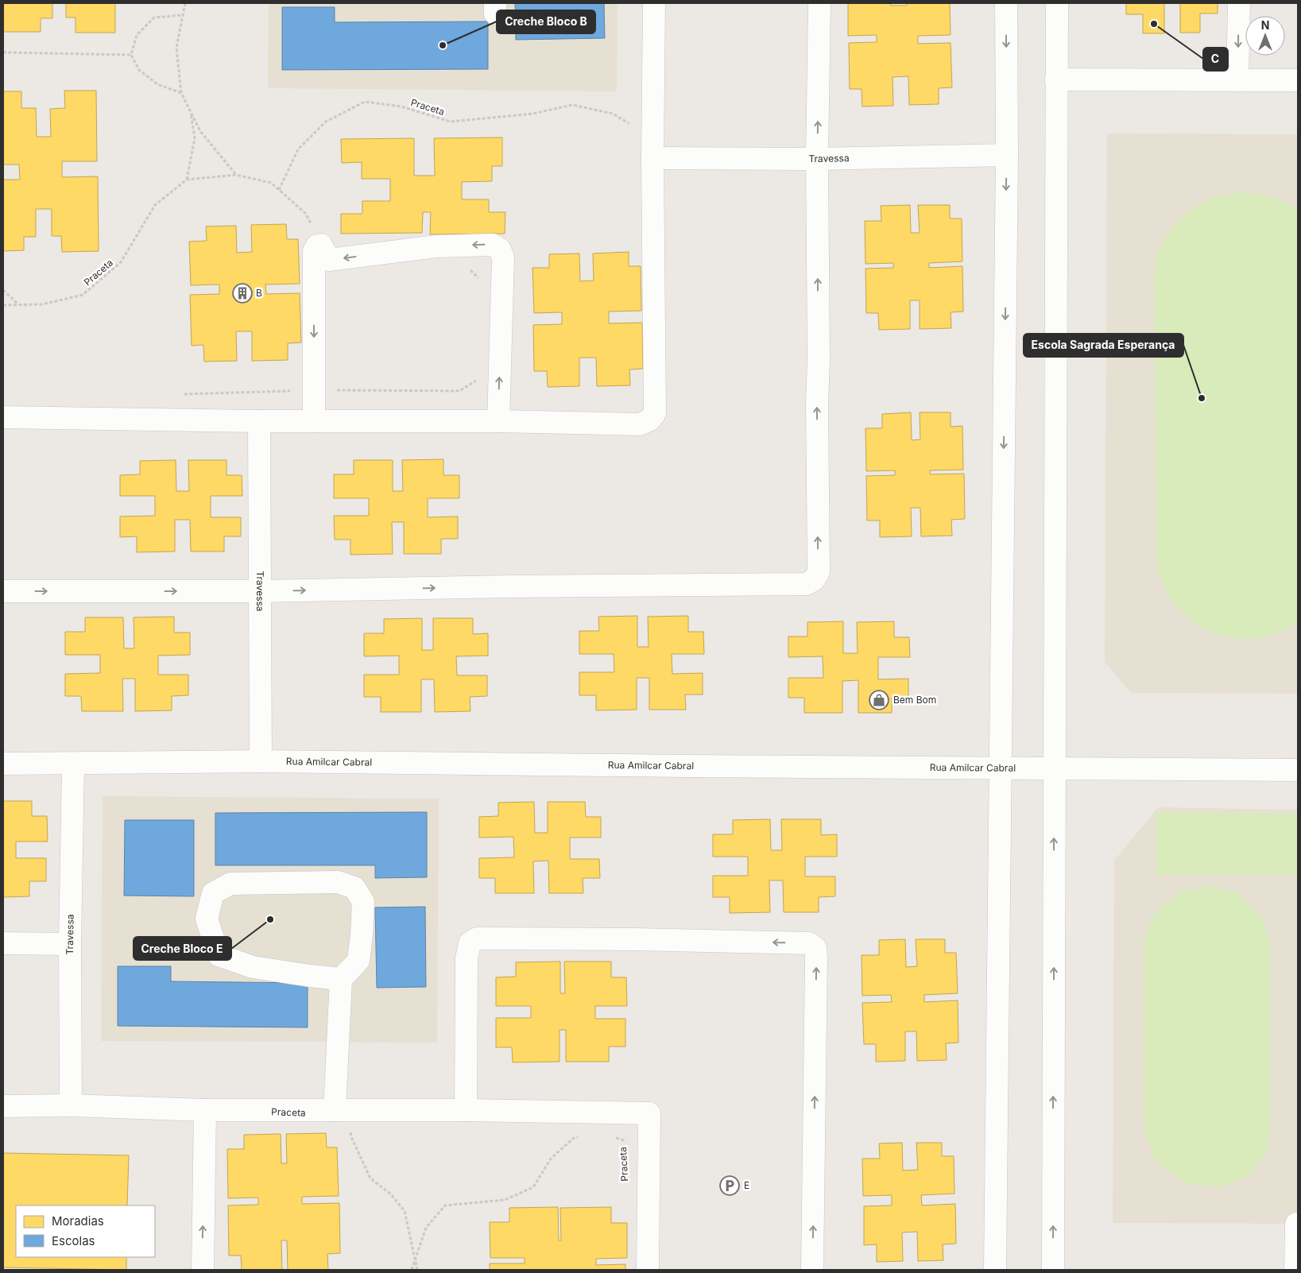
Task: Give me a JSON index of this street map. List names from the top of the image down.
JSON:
{
  "streets": {
    "street": ["Travessa", "Rua Amilcar Cabral"],
    "path": ["Praceta"]
  },
  "crossings": [
    ["Travessa", "Rua Amilcar Cabral"]
  ],
  "places": {
    "other": [
      "C",
      "Creche Bloco B",
      "Escola Sagrada Esperança",
      "Creche Bloco E"
    ],
    "building": ["B"],
    "shop": ["Bem Bom"],
    "parking": ["E"]
  },
  "legend": ["Moradias", "Escolas"],
  "north": "top"
}
